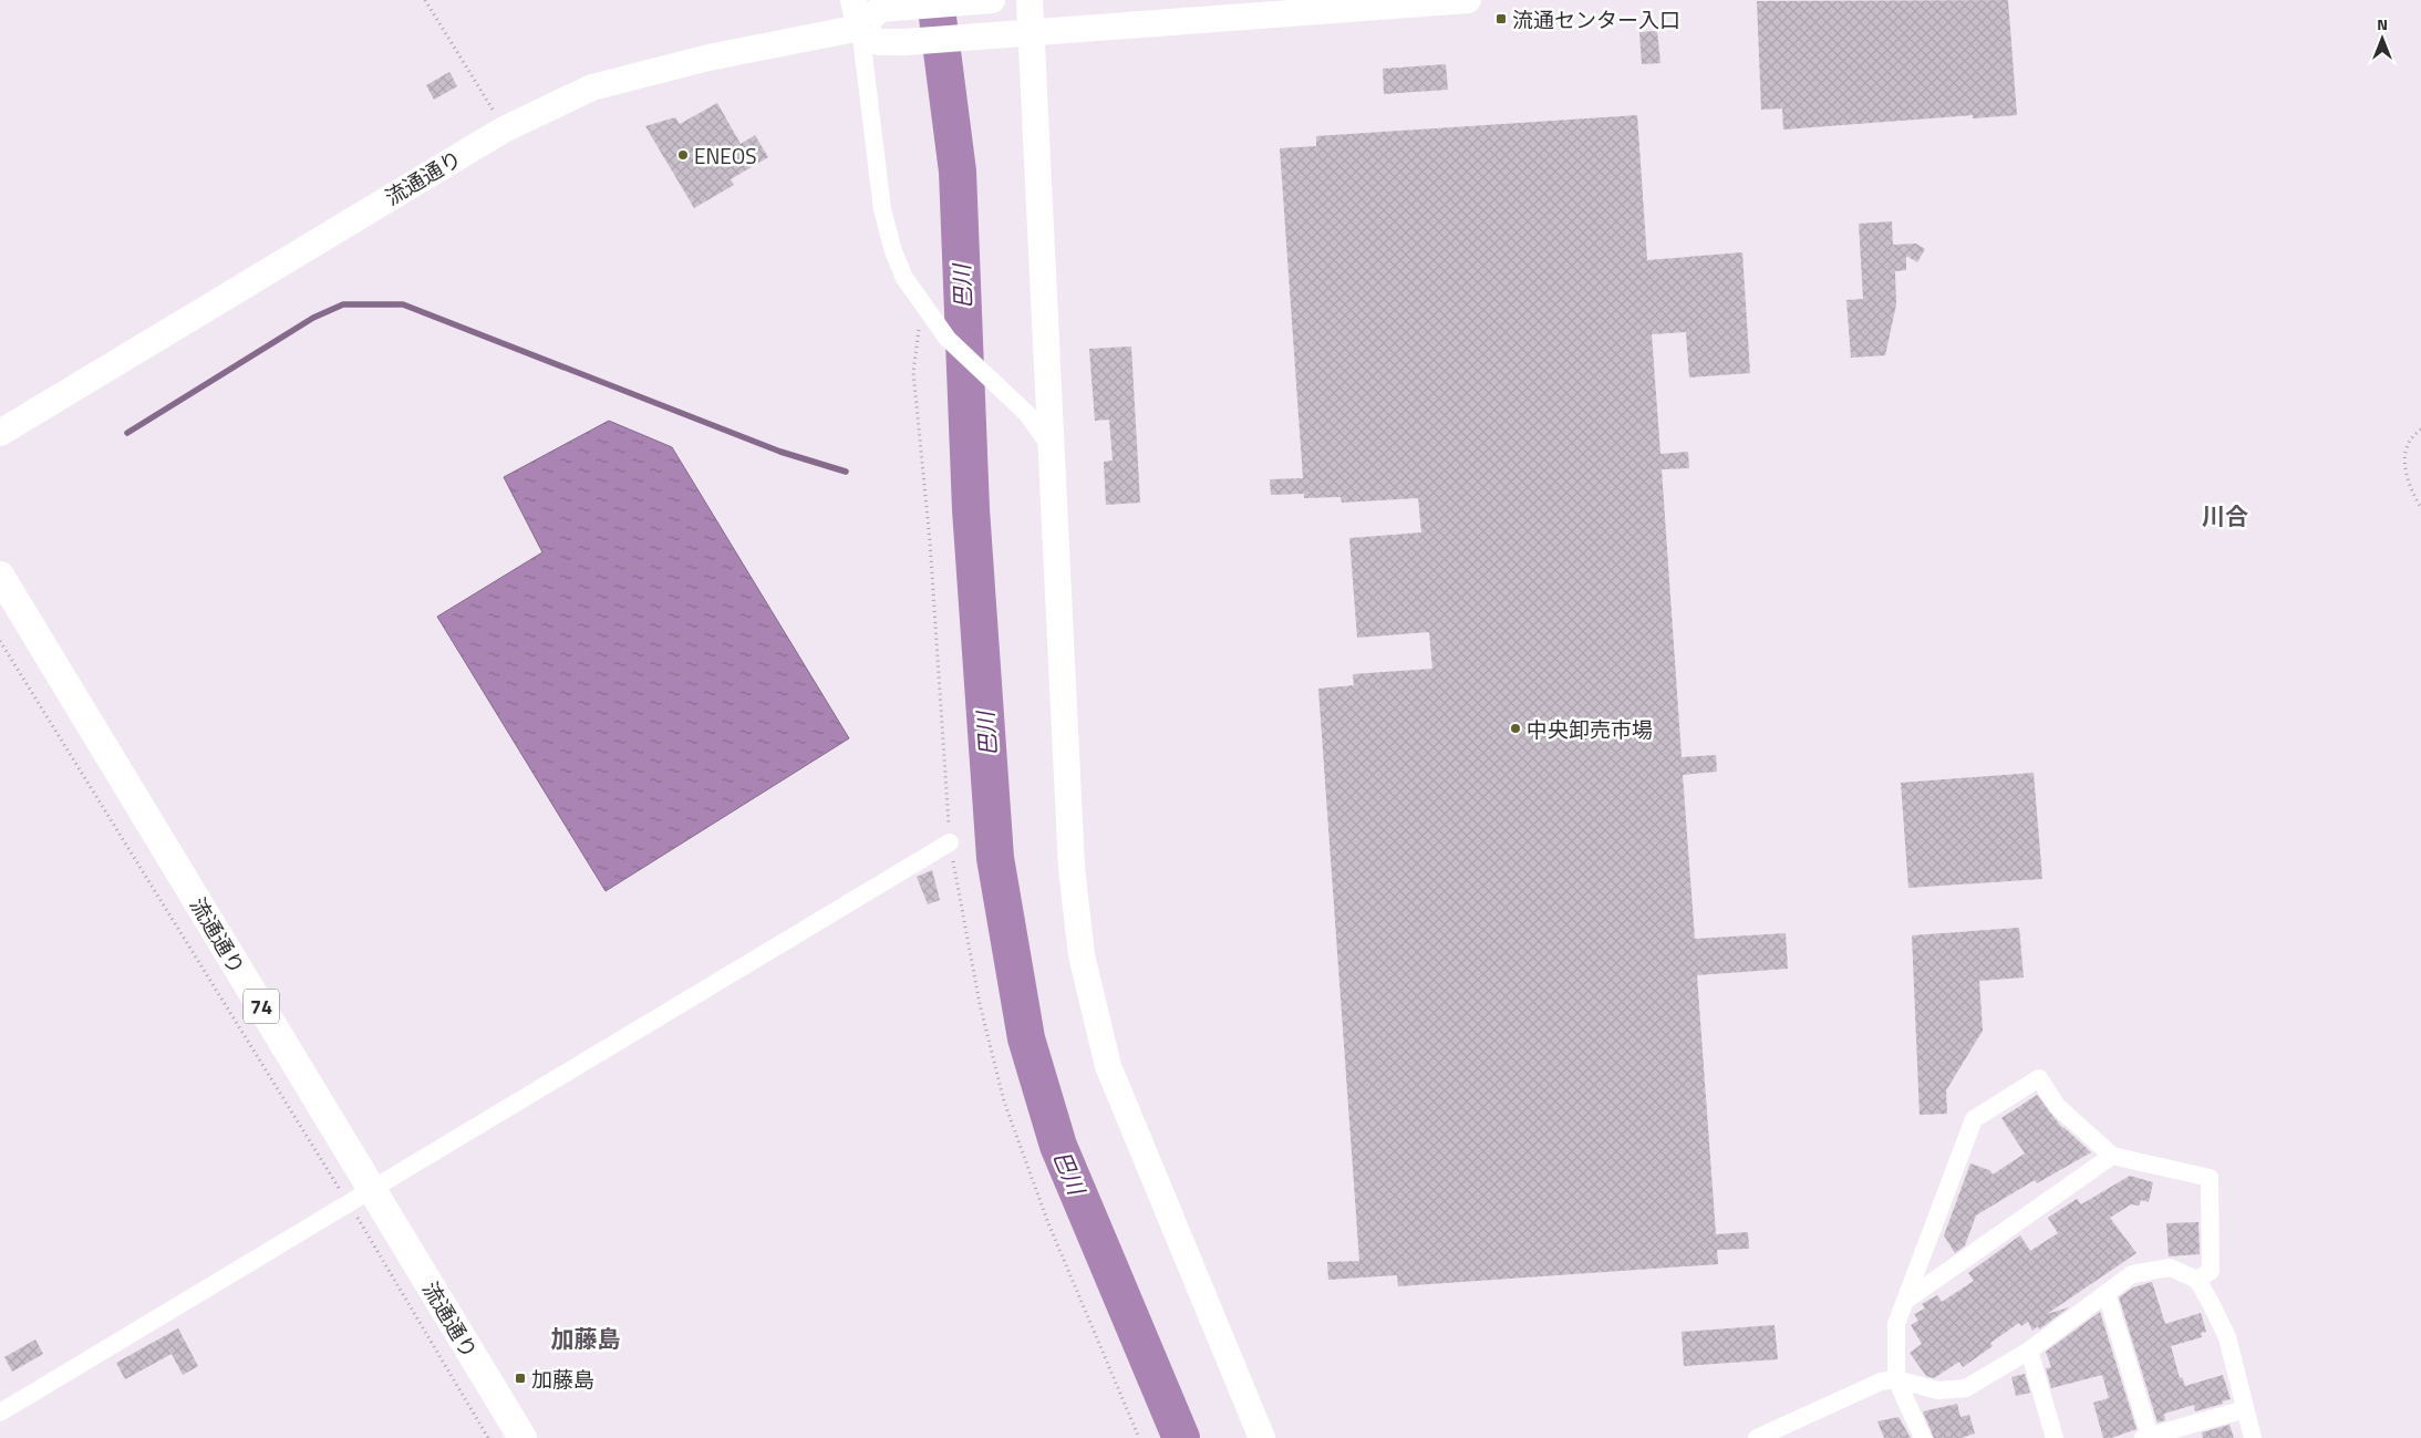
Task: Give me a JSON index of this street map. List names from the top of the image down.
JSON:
{
  "streets": {
    "main road": ["流通通り", "74"]
  },
  "districts": ["川合", "加藤島"],
  "water": ["巴川"],
  "places": {
    "transit": ["流通センター入口", "加藤島"],
    "other": ["ENEOS", "中央卸売市場"]
  },
  "north": "top"
}
